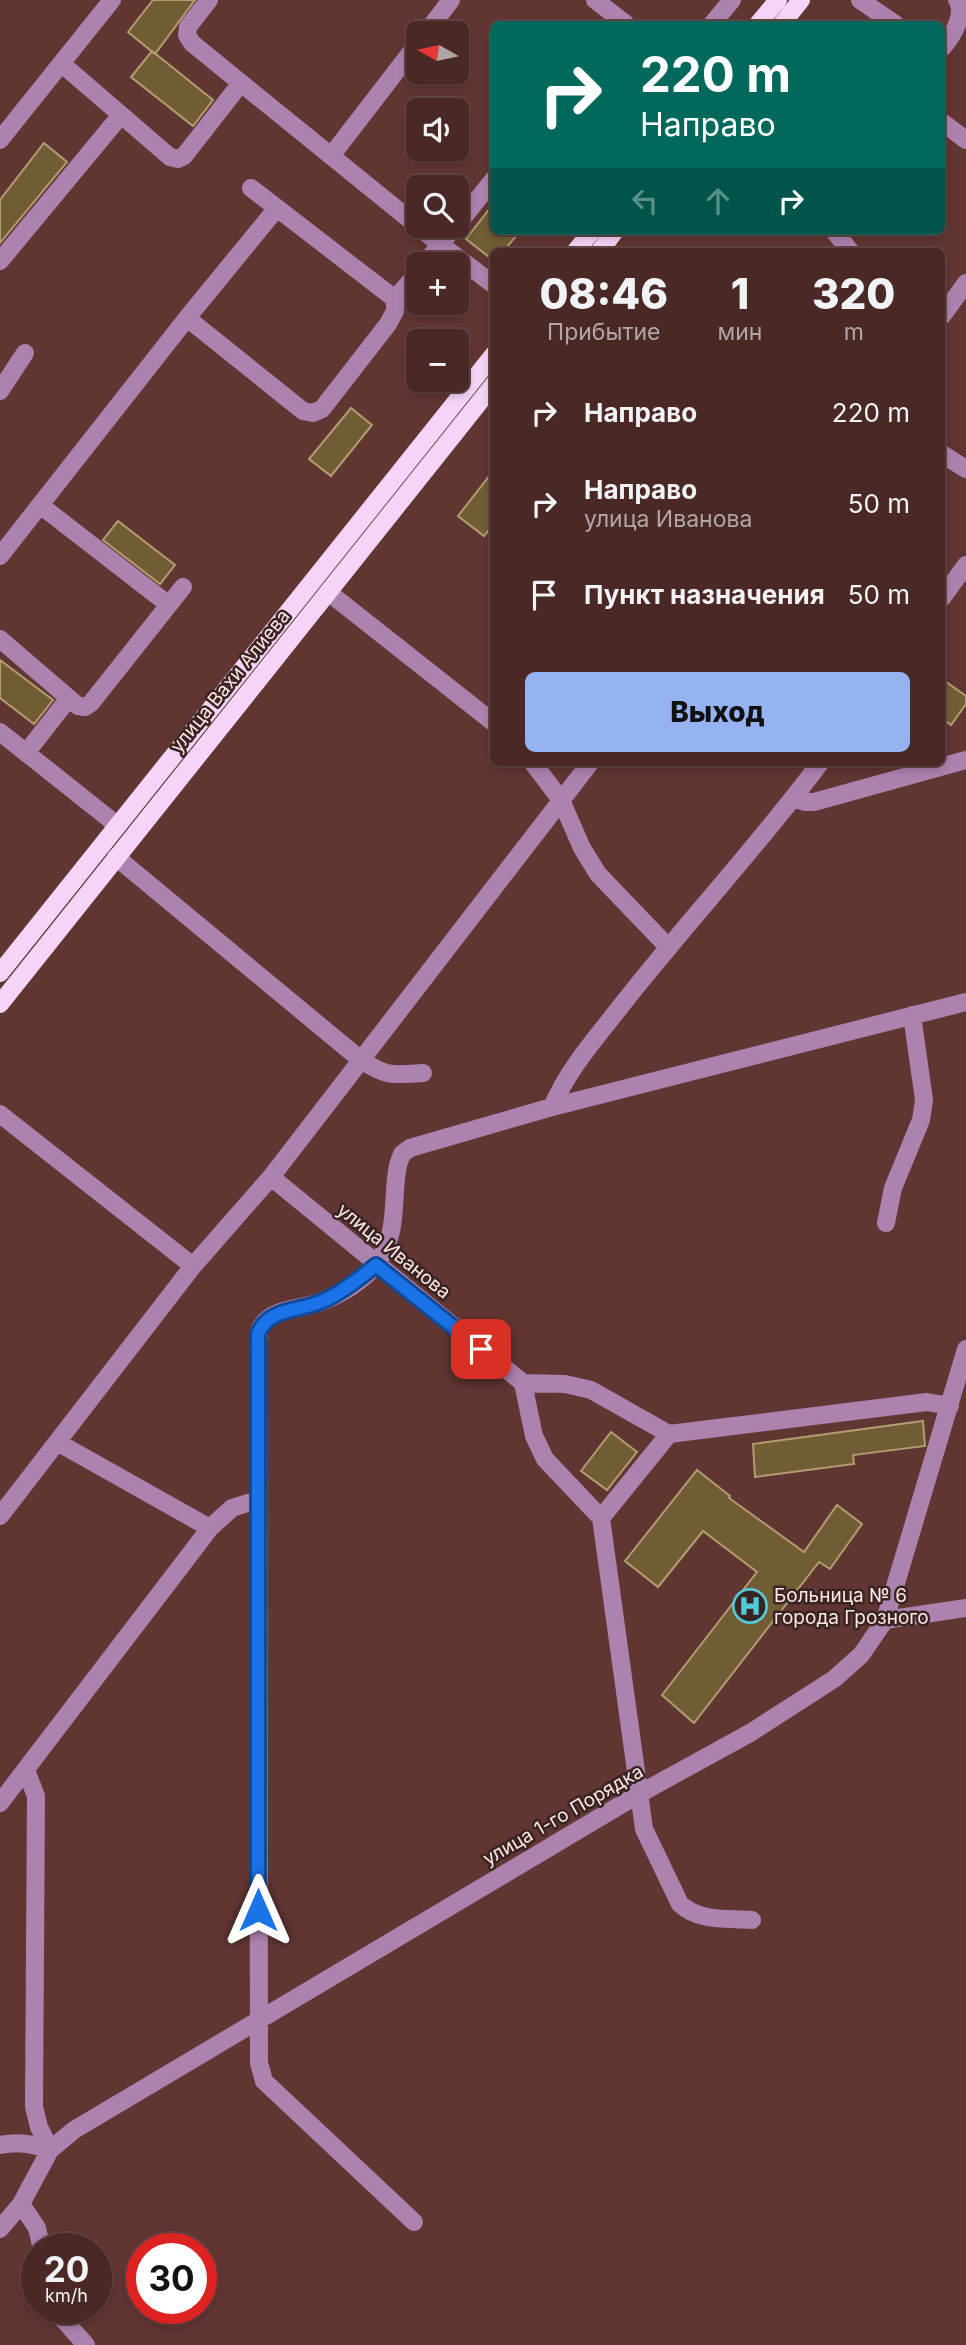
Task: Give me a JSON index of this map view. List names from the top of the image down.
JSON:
{
  "streets": {
    "main road": ["улица Вахи Алиева"],
    "street": ["улица Иванова", "улица 1-го Порядка"]
  },
  "places": {
    "hospital": ["Больница № 6 города Грозного"]
  },
  "north": "left",
  "page": {
    "map_buttons": ["+", "−"],
    "turn": ["220 m", "Направо"],
    "eta": [
      "08:46",
      "Прибытие",
      "1",
      "мин",
      "320",
      "m"
    ],
    "list": [
      {
        "name": "Направо",
        "value": "220 m"
      },
      {
        "name": "Направо",
        "note": "улица Иванова",
        "value": "50 m"
      },
      {
        "name": "Пункт назначения",
        "value": "50 m"
      }
    ],
    "buttons": "Выход",
    "speed": "20 km/h",
    "limit": "30"
  }
}
